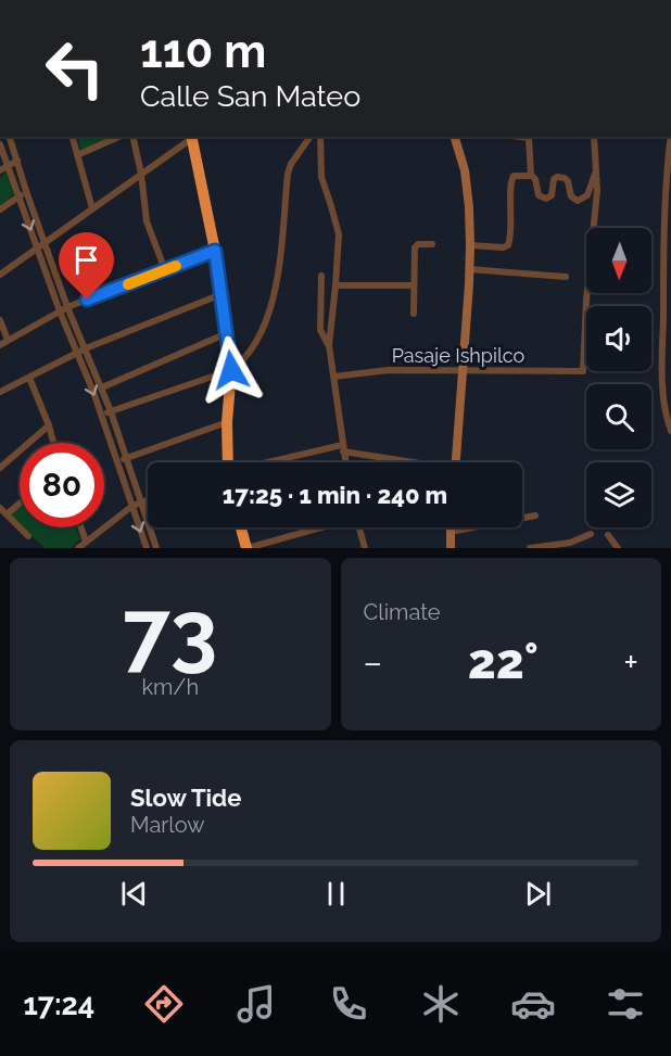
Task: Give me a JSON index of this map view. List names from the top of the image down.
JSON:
{
  "streets": {
    "street": ["Pasaje Ishpilco"]
  },
  "north": "bottom",
  "page": {
    "turn": ["110 m", "Calle San Mateo"],
    "limit": "80",
    "trip": "17:25 · 1 min · 240 m",
    "tile": [
      ["73", "km/h"],
      "Climate"
    ],
    "heat": ["−", "22°", "+"],
    "song": ["Slow Tide", "Marlow"],
    "tabs": "17:24"
  }
}
